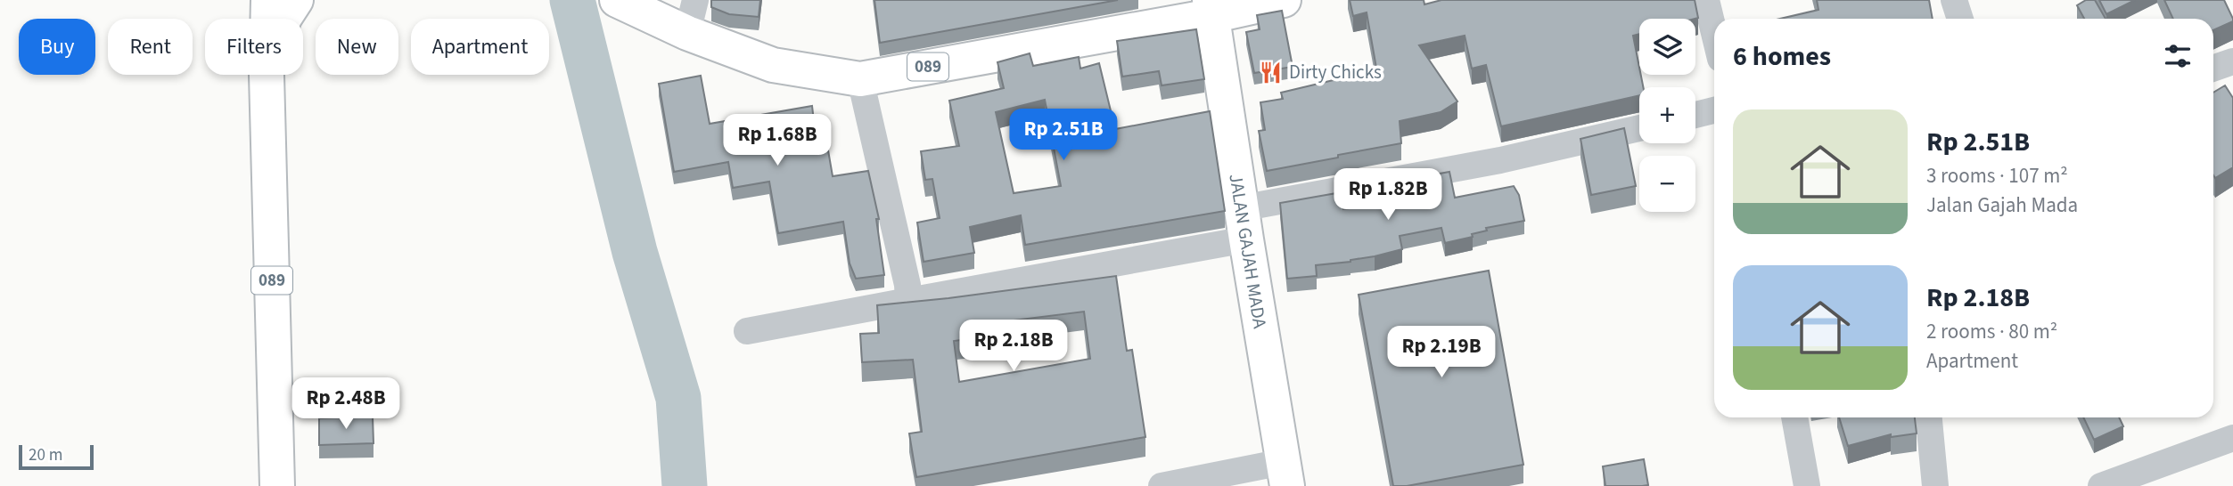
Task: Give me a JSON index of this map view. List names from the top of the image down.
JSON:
{
  "streets": {
    "main road": ["089", "JALAN GAJAH MADA"]
  },
  "crossings": [
    ["089", "JALAN GAJAH MADA"]
  ],
  "places": {
    "restaurant": ["Dirty Chicks"]
  },
  "scale_bar": "20 m",
  "page": {
    "map_buttons": ["+", "−"],
    "chip": [
      "Buy",
      "Rent",
      "Filters",
      "New",
      "Apartment"
    ],
    "heading": "6 homes",
    "list": [
      {
        "name": "Rp 2.51B",
        "note": "3 rooms · 107 m² · Jalan Gajah Mada"
      },
      {
        "name": "Rp 2.18B",
        "note": "2 rooms · 80 m² · Apartment"
      }
    ],
    "price": [
      "Rp 2.51B",
      "Rp 1.68B",
      "Rp 1.82B",
      "Rp 2.18B",
      "Rp 2.19B",
      "Rp 2.48B"
    ],
    "scale": "20 m"
  }
}
